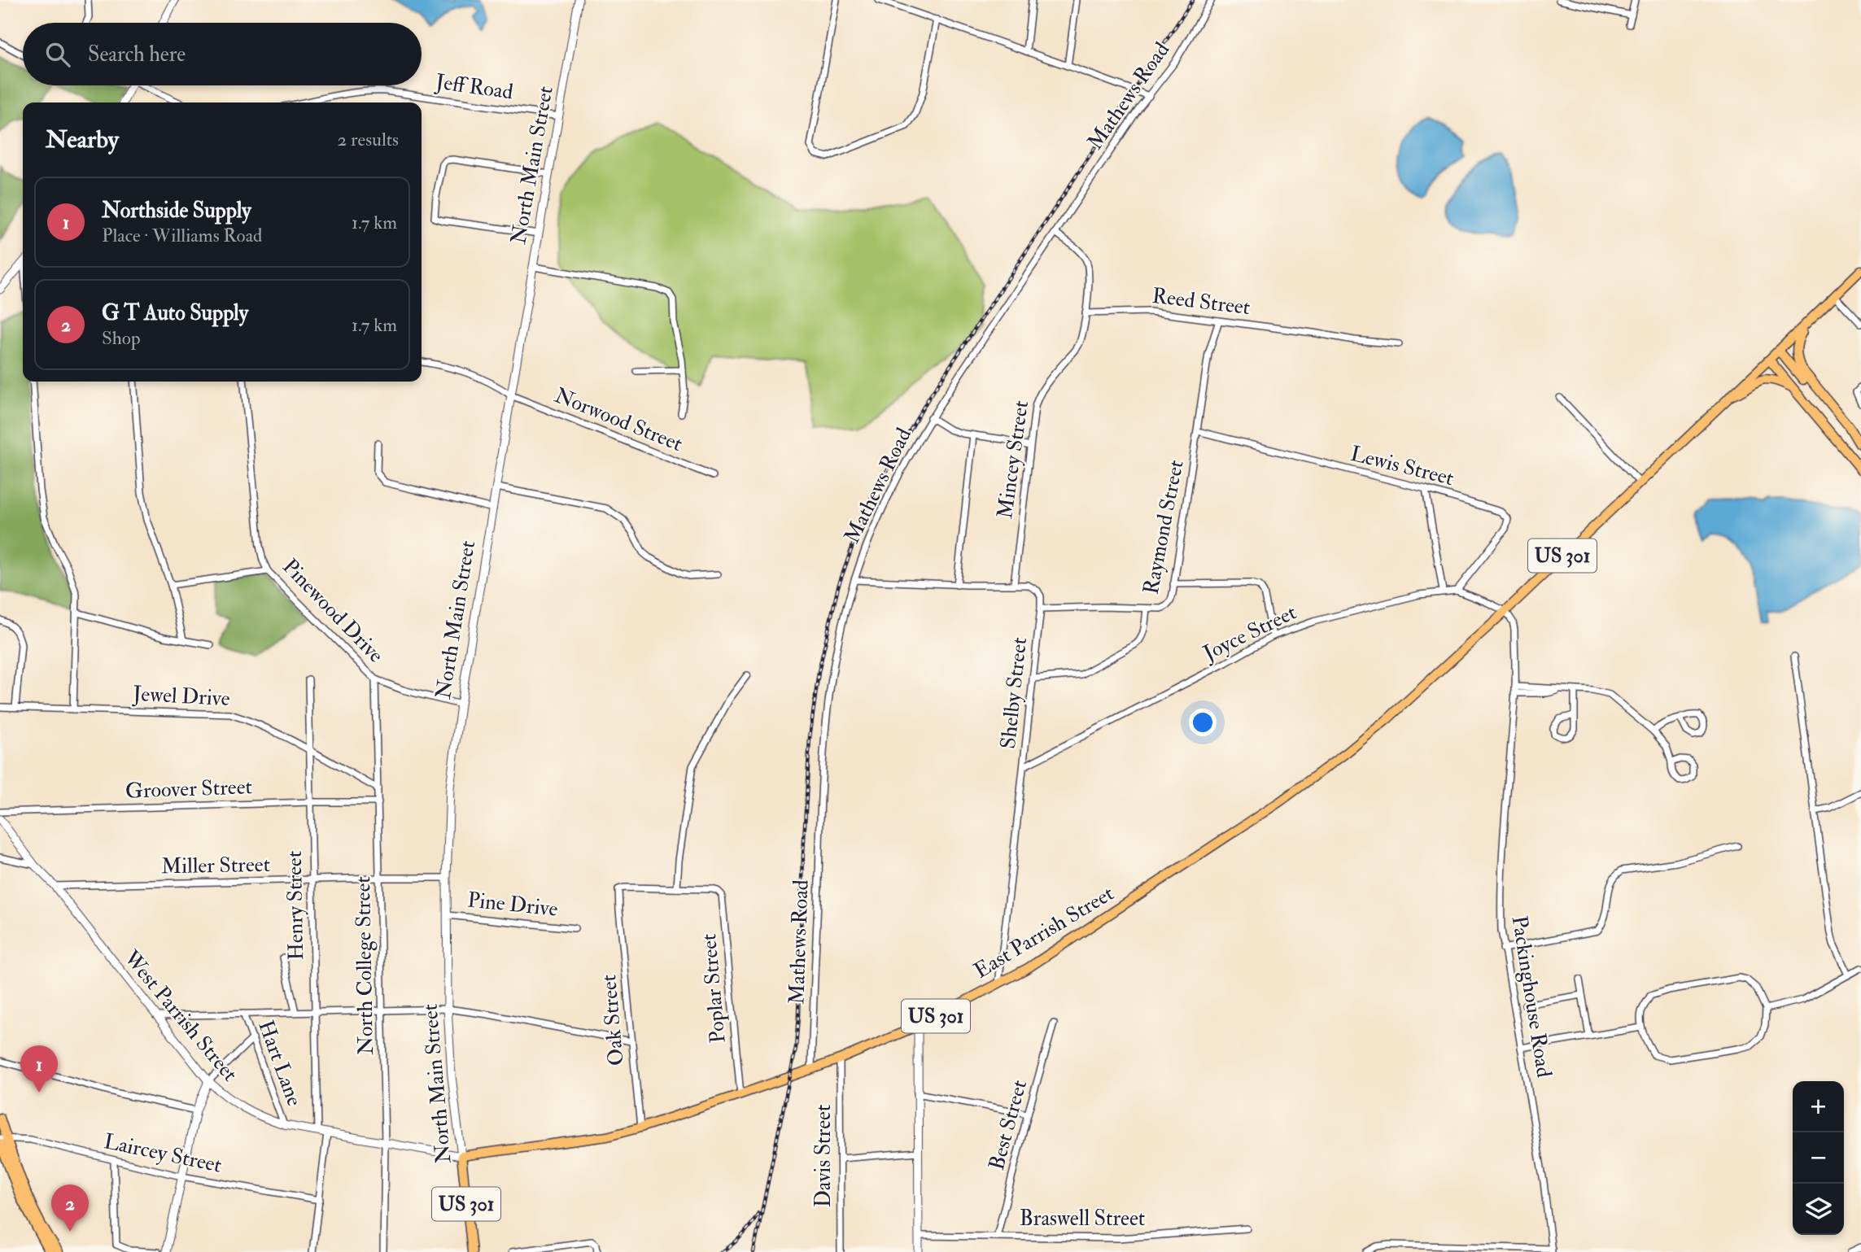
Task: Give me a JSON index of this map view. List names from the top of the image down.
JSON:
{
  "streets": {
    "main road": ["North Main Street", "US 301", "East Parrish Street"],
    "street": [
      "Jeff Road",
      "Mathews Road",
      "Reed Street",
      "Norwood Street",
      "Mincey Street",
      "Lewis Street",
      "Raymond Street",
      "Pinewood Drive",
      "Joyce Street",
      "Shelby Street",
      "Jewel Drive",
      "Groover Street",
      "Miller Street",
      "Pine Drive",
      "Henry Street",
      "North College Street",
      "Poplar Street",
      "Packinghouse Road",
      "West Parrish Street",
      "Oak Street",
      "Hart Lane",
      "Best Street",
      "Laircey Street",
      "Davis Street",
      "Braswell Street"
    ]
  },
  "crossings": [
    ["Jeff Road", "North Main Street"],
    ["Mathews Road", "Mincey Street"],
    ["Mathews Road", "Shelby Street"],
    ["Mathews Road", "East Parrish Street"],
    ["North Main Street", "Norwood Street"],
    ["North Main Street", "Pinewood Drive"],
    ["North Main Street", "Miller Street"],
    ["North Main Street", "Pine Drive"],
    ["North Main Street", "East Parrish Street"],
    ["North Main Street", "West Parrish Street"],
    ["Reed Street", "Mincey Street"],
    ["Reed Street", "Raymond Street"],
    ["Mincey Street", "Shelby Street"],
    ["Lewis Street", "Raymond Street"],
    ["Lewis Street", "Joyce Street"],
    ["Raymond Street", "Shelby Street"],
    ["US 301", "Joyce Street"],
    ["US 301", "East Parrish Street"],
    ["US 301", "Packinghouse Road"],
    ["Pinewood Drive", "North College Street"],
    ["Joyce Street", "Shelby Street"],
    ["Joyce Street", "East Parrish Street"],
    ["Joyce Street", "Packinghouse Road"],
    ["Shelby Street", "East Parrish Street"],
    ["Jewel Drive", "Henry Street"],
    ["Jewel Drive", "North College Street"],
    ["Groover Street", "Henry Street"],
    ["Groover Street", "North College Street"],
    ["Miller Street", "Henry Street"],
    ["Miller Street", "North College Street"],
    ["Miller Street", "West Parrish Street"],
    ["Henry Street", "West Parrish Street"],
    ["East Parrish Street", "Poplar Street"],
    ["East Parrish Street", "Packinghouse Road"],
    ["East Parrish Street", "West Parrish Street"],
    ["East Parrish Street", "Oak Street"],
    ["East Parrish Street", "Davis Street"],
    ["North College Street", "West Parrish Street"],
    ["Poplar Street", "Oak Street"],
    ["West Parrish Street", "Hart Lane"],
    ["Best Street", "Braswell Street"]
  ],
  "page": {
    "search": "Search here",
    "heading": ["Nearby", "2 results"],
    "list": [
      {
        "mark": "1",
        "name": "Northside Supply",
        "note": "Place · Williams Road",
        "value": "1.7 km"
      },
      {
        "mark": "2",
        "name": "G T Auto Supply",
        "note": "Shop",
        "value": "1.7 km"
      }
    ],
    "pins": ["1", "2"],
    "map_buttons": ["+", "−"]
  }
}
